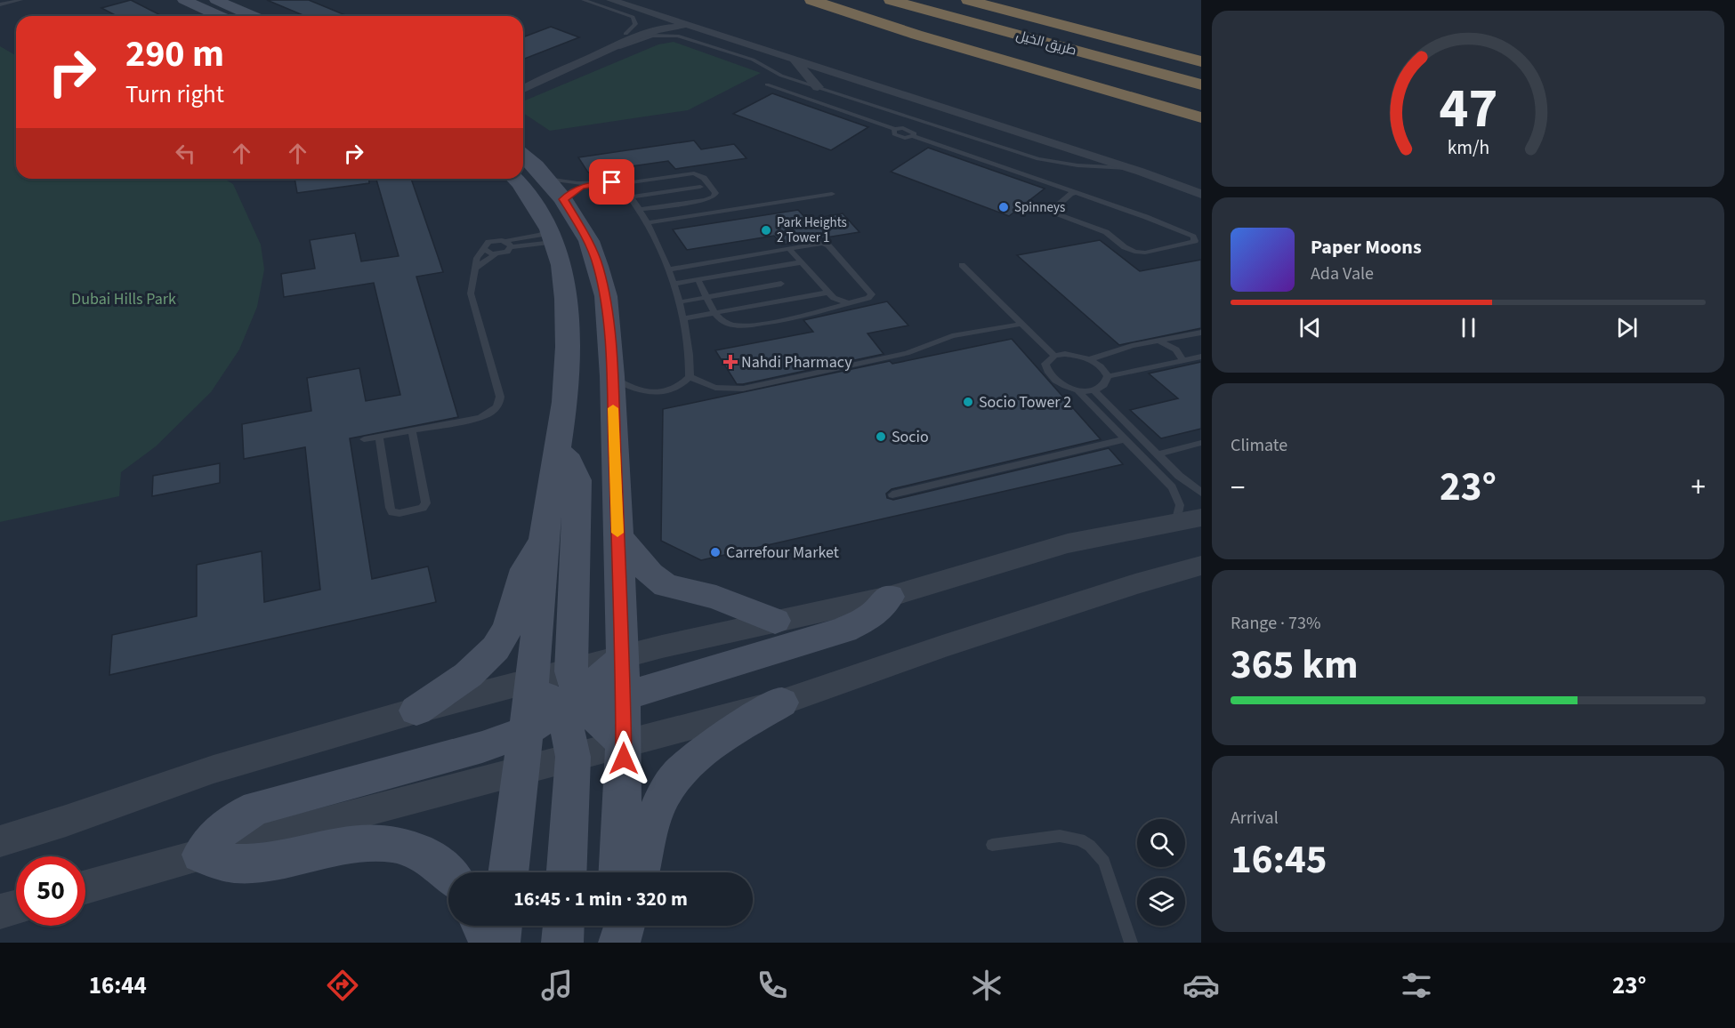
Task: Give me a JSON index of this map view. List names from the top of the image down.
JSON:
{
  "streets": {
    "highway": ["طريق الخيل"]
  },
  "parks": ["Dubai Hills Park"],
  "places": {
    "other": [
      "Spinneys",
      "Park Heights 2 Tower 1",
      "Socio Tower 2",
      "Socio",
      "Carrefour Market"
    ],
    "health": ["Nahdi Pharmacy"]
  },
  "page": {
    "turn": ["290 m", "Turn right"],
    "song": ["Paper Moons", "Ada Vale"],
    "tile": [
      "Climate",
      ["Range · 73%", "365 km"],
      ["Arrival", "16:45"]
    ],
    "heat": ["−", "23°", "+"],
    "limit": "50",
    "trip": "16:45 · 1 min · 320 m",
    "tabs": ["16:44", "23°"],
    "gauge": ["47", "km/h"]
  }
}
